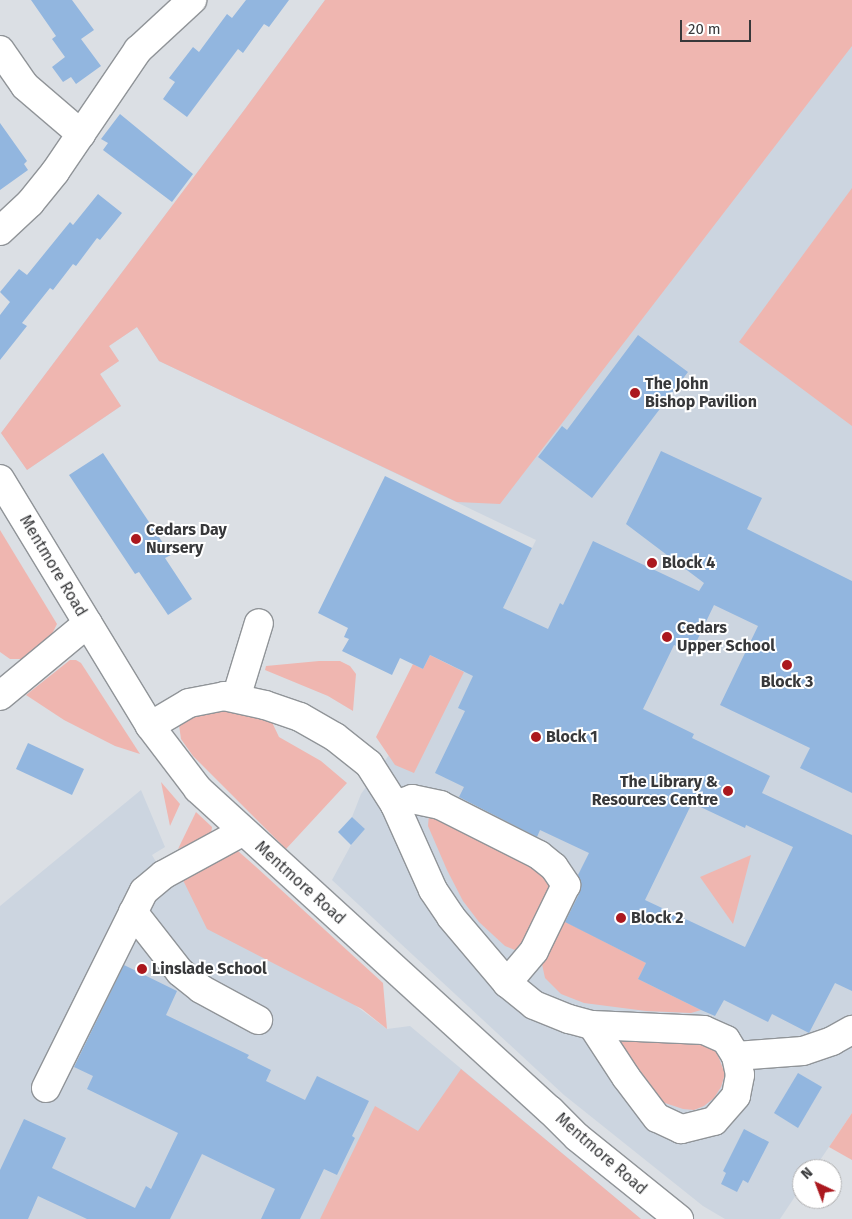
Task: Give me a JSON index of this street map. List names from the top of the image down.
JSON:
{
  "streets": {
    "street": ["Mentmore Road"]
  },
  "places": [
    "The John Bishop Pavilion",
    "Cedars Day Nursery",
    "Block 4",
    "Cedars Upper School",
    "Block 3",
    "Block 1",
    "The Library & Resources Centre",
    "Block 2",
    "Linslade School"
  ],
  "scale_bar": "20 m",
  "north": "top left"
}
